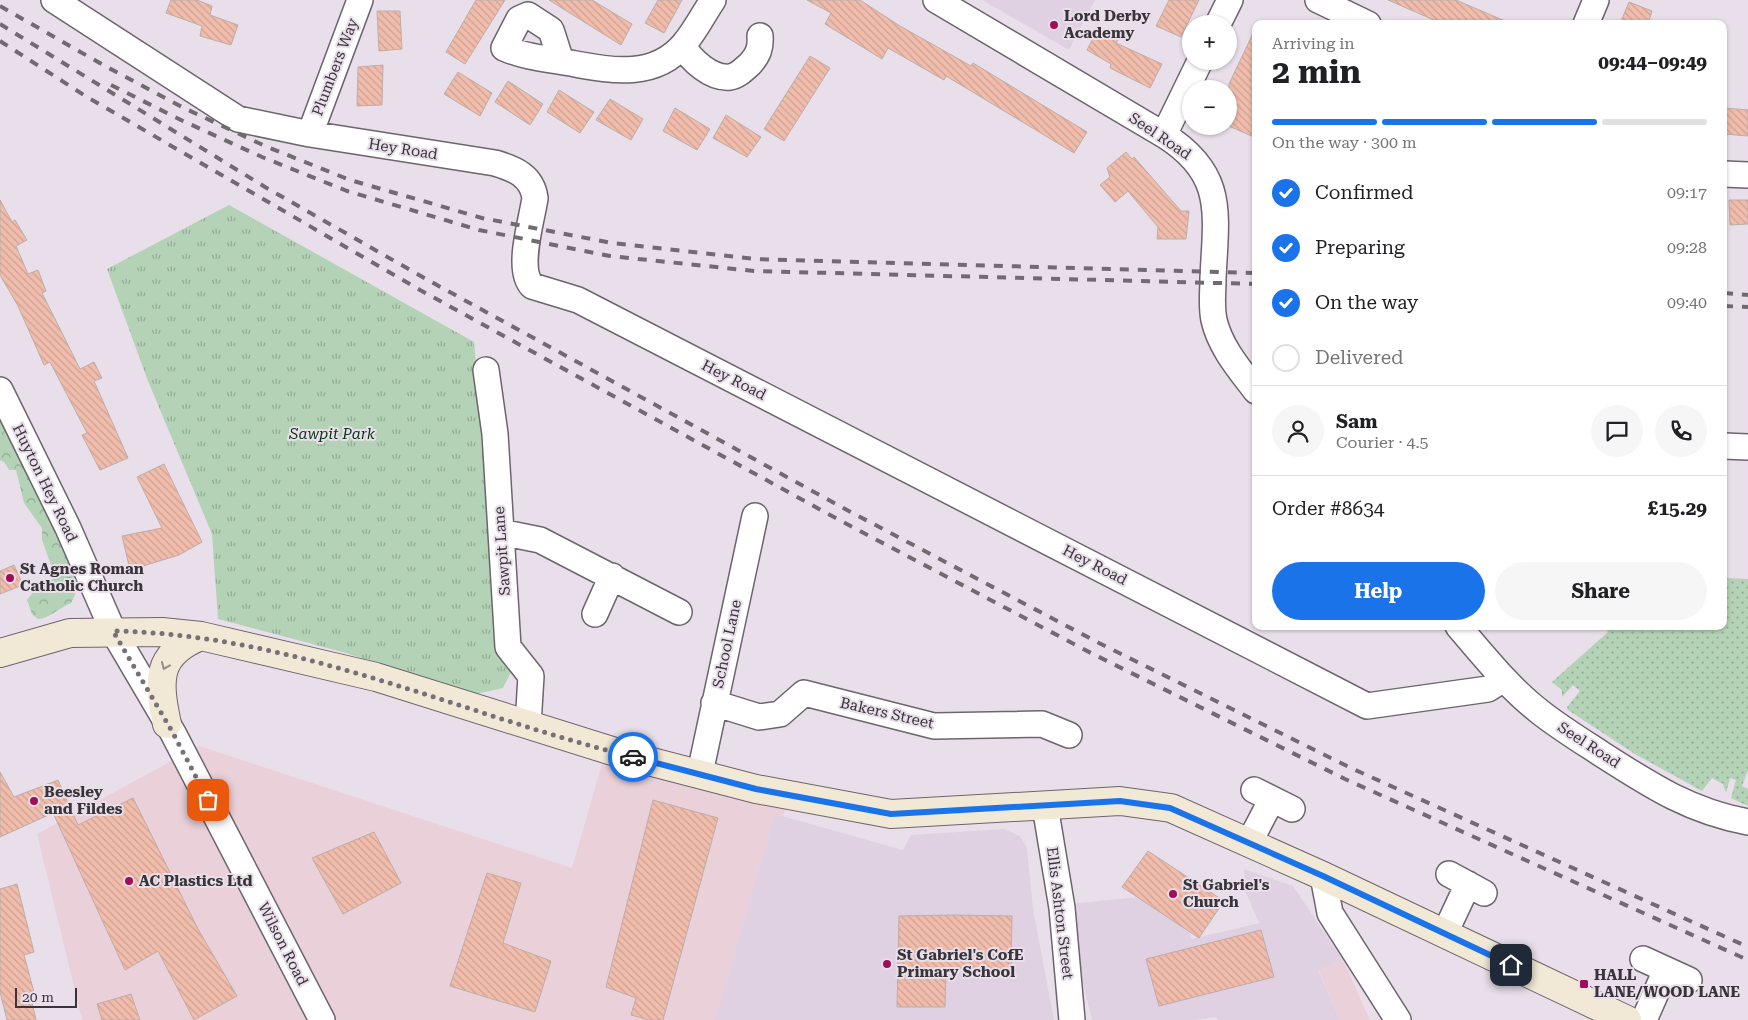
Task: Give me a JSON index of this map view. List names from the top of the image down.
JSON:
{
  "streets": {
    "street": [
      "Plumbers Way",
      "Seel Road",
      "Hey Road",
      "Huyton Hey Road",
      "Sawpit Lane",
      "School Lane",
      "Bakers Street",
      "Ellis Ashton Street",
      "Wilson Road"
    ]
  },
  "crossings": [
    ["Plumbers Way", "Hey Road"],
    ["Seel Road", "Hey Road"],
    ["Huyton Hey Road", "Wilson Road"],
    ["School Lane", "Bakers Street"]
  ],
  "parks": ["Sawpit Park"],
  "places": {
    "other": [
      "Lord Derby Academy",
      "St Agnes Roman Catholic Church",
      "Beesley and Fildes",
      "AC Plastics Ltd",
      "St Gabriel's Church",
      "St Gabriel's CofE Primary School"
    ],
    "transit": ["HALL LANE/WOOD LANE"]
  },
  "scale_bar": "20 m",
  "page": {
    "map_buttons": ["+", "−"],
    "heading": ["2 min", "Arriving in", "09:44–09:49"],
    "panel": [
      "Sam",
      "Courier · 4.5",
      "Order #8634",
      "£15.29"
    ],
    "bar": "On the way · 300 m",
    "list": [
      ["Confirmed", "09:17"],
      ["Preparing", "09:28"],
      ["On the way", "09:40"],
      "Delivered"
    ],
    "buttons": ["Help", "Share"],
    "scale": "20 m"
  }
}
